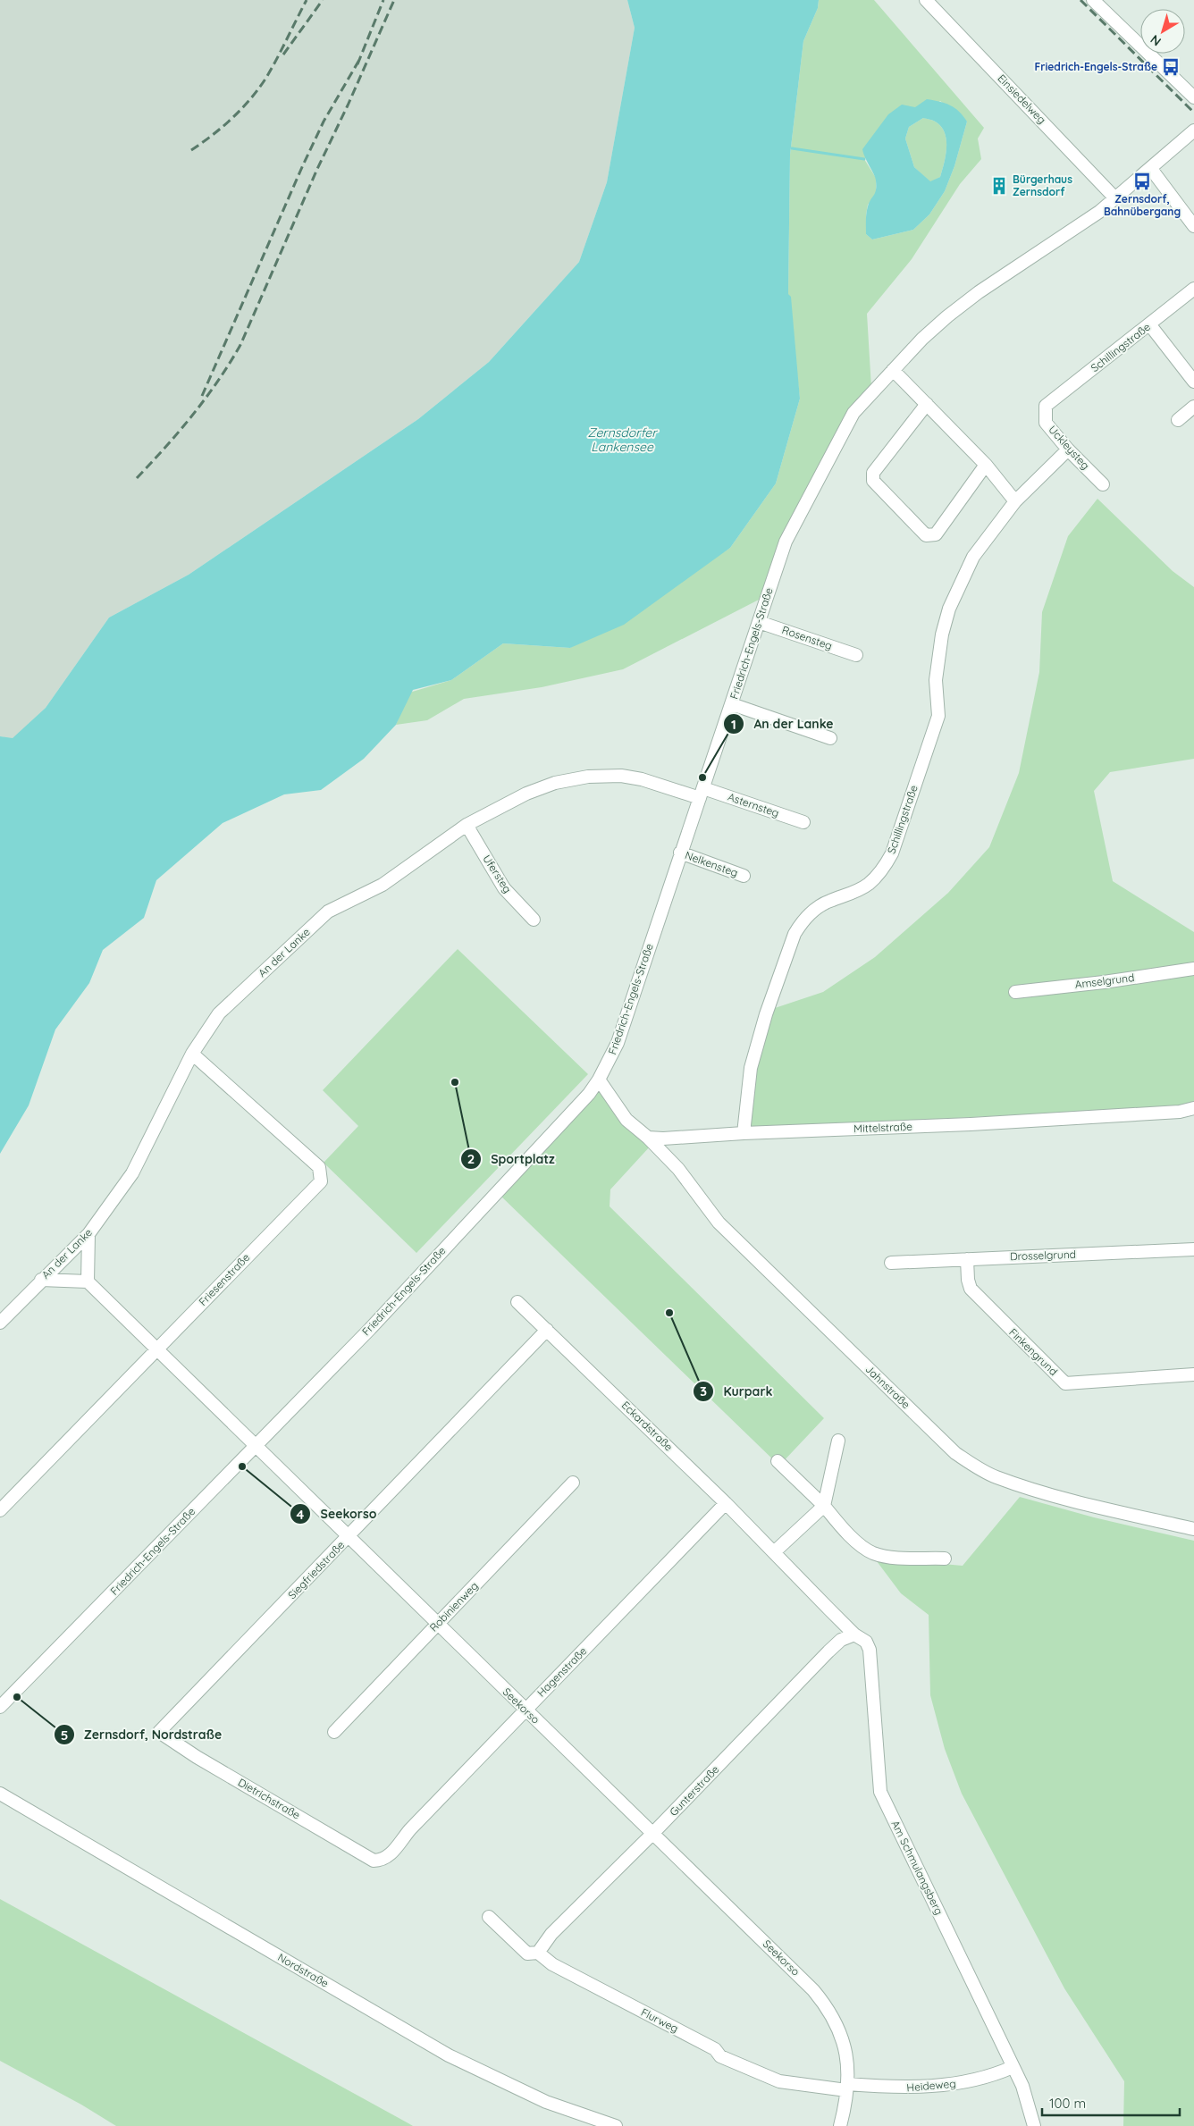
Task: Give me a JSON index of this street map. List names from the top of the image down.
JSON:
{
  "streets": {
    "street": [
      "Einsiedelweg",
      "Schillingstraße",
      "Uckleysteg",
      "Rosensteg",
      "Friedrich-Engels-Straße",
      "Asternsteg",
      "Nelkensteg",
      "Ufersteg",
      "An der Lanke",
      "Amselgrund",
      "Mittelstraße",
      "Drosselgrund",
      "Friesenstraße",
      "Finkengrund",
      "Jahnstraße",
      "Eckardstraße",
      "Siegfriedstraße",
      "Robinienweg",
      "Hagenstraße",
      "Seekorso",
      "Gunterstraße",
      "Dietrichstraße",
      "Am Schmulangsberg",
      "Nordstraße",
      "Flurweg",
      "Heideweg"
    ]
  },
  "crossings": [
    ["Einsiedelweg", "Friedrich-Engels-Straße"],
    ["Schillingstraße", "Uckleysteg"],
    ["Schillingstraße", "Mittelstraße"],
    ["Rosensteg", "Friedrich-Engels-Straße"],
    ["Friedrich-Engels-Straße", "Asternsteg"],
    ["Friedrich-Engels-Straße", "Nelkensteg"],
    ["Friedrich-Engels-Straße", "An der Lanke"],
    ["Friedrich-Engels-Straße", "Seekorso"],
    ["Asternsteg", "An der Lanke"],
    ["Ufersteg", "An der Lanke"],
    ["An der Lanke", "Friesenstraße"],
    ["Mittelstraße", "Jahnstraße"],
    ["Drosselgrund", "Finkengrund"],
    ["Friesenstraße", "Seekorso"],
    ["Eckardstraße", "Siegfriedstraße"],
    ["Eckardstraße", "Hagenstraße"],
    ["Eckardstraße", "Am Schmulangsberg"],
    ["Siegfriedstraße", "Seekorso"],
    ["Siegfriedstraße", "Dietrichstraße"],
    ["Robinienweg", "Seekorso"],
    ["Hagenstraße", "Seekorso"],
    ["Hagenstraße", "Dietrichstraße"],
    ["Seekorso", "Gunterstraße"],
    ["Seekorso", "Flurweg"],
    ["Seekorso", "Heideweg"],
    ["Gunterstraße", "Am Schmulangsberg"],
    ["Gunterstraße", "Flurweg"],
    ["Am Schmulangsberg", "Heideweg"],
    ["Flurweg", "Heideweg"]
  ],
  "water": ["Zernsdorfer Lankensee"],
  "places": {
    "bus stop": ["Friedrich-Engels-Straße", "Zernsdorf, Bahnübergang"],
    "building": ["Bürgerhaus Zernsdorf"],
    "other": [
      "An der Lanke",
      "Sportplatz",
      "Kurpark",
      "Seekorso",
      "Zernsdorf, Nordstraße"
    ]
  },
  "scale_bar": "100 m",
  "north": "bottom left"
}
